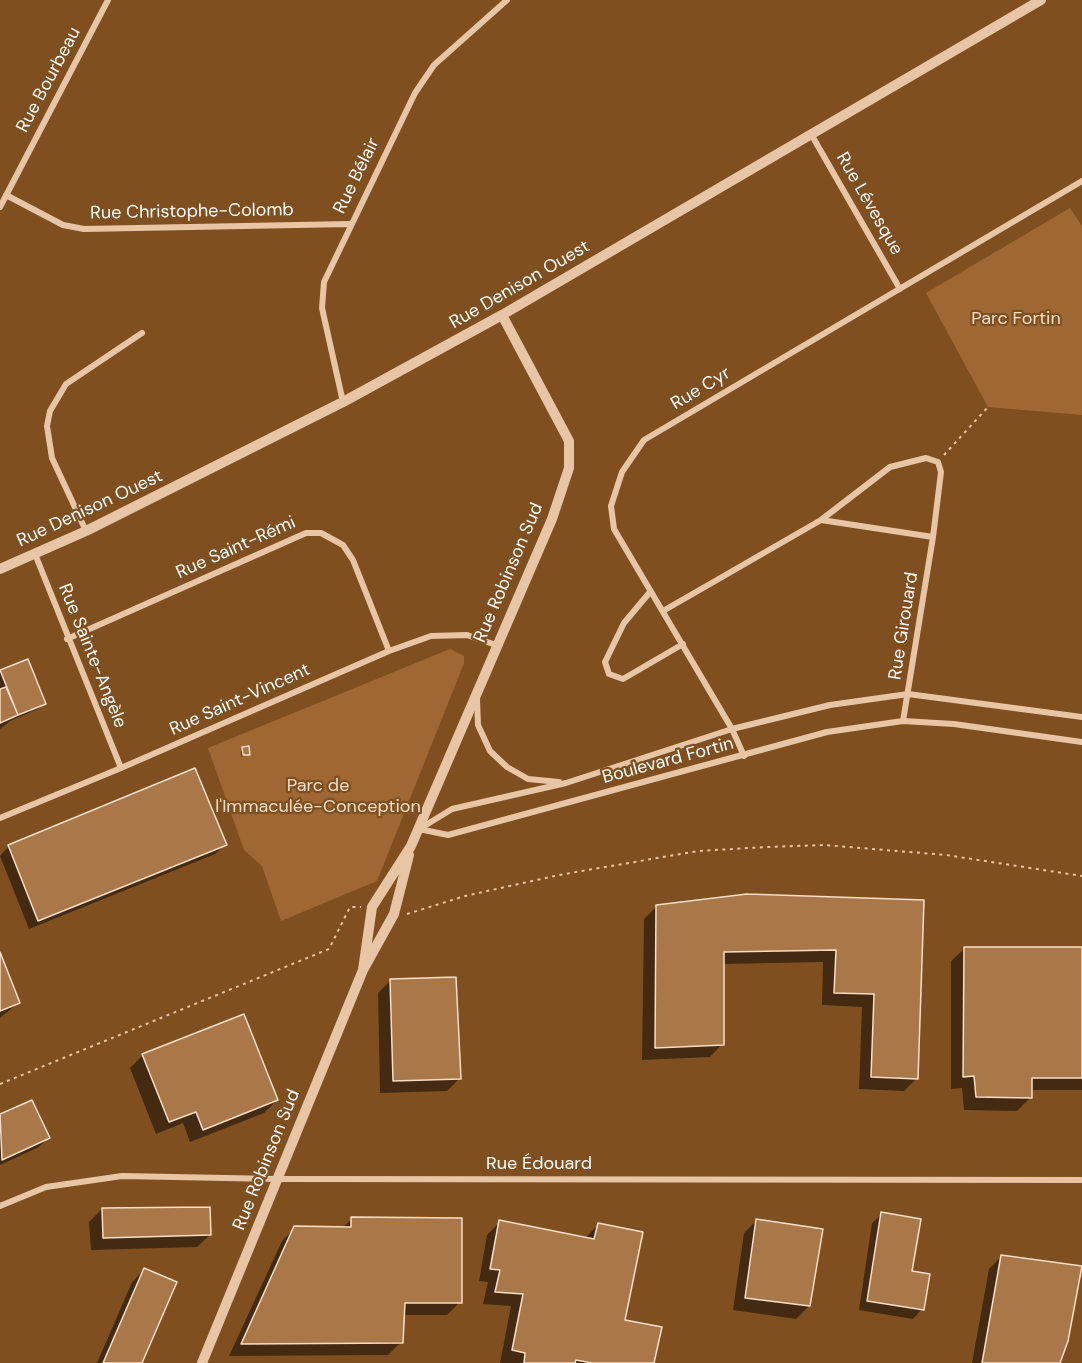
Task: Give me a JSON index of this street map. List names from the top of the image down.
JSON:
{
  "streets": {
    "street": [
      "Rue Bourbeau",
      "Rue Bélair",
      "Rue Lévesque",
      "Rue Christophe-Colomb",
      "Rue Denison Ouest",
      "Rue Cyr",
      "Rue Saint-Rémi",
      "Rue Robinson Sud",
      "Rue Girouard",
      "Rue Sainte-Angèle",
      "Rue Saint-Vincent",
      "Boulevard Fortin",
      "Rue Édouard"
    ]
  },
  "crossings": [
    ["Rue Bourbeau", "Rue Christophe-Colomb"],
    ["Rue Bélair", "Rue Christophe-Colomb"],
    ["Rue Bélair", "Rue Denison Ouest"],
    ["Rue Lévesque", "Rue Denison Ouest"],
    ["Rue Lévesque", "Rue Cyr"],
    ["Rue Denison Ouest", "Rue Robinson Sud"],
    ["Rue Denison Ouest", "Rue Sainte-Angèle"],
    ["Rue Cyr", "Boulevard Fortin"],
    ["Rue Saint-Rémi", "Rue Sainte-Angèle"],
    ["Rue Saint-Rémi", "Rue Saint-Vincent"],
    ["Rue Robinson Sud", "Rue Saint-Vincent"],
    ["Rue Robinson Sud", "Boulevard Fortin"],
    ["Rue Robinson Sud", "Rue Édouard"],
    ["Rue Girouard", "Boulevard Fortin"],
    ["Rue Sainte-Angèle", "Rue Saint-Vincent"]
  ],
  "parks": ["Parc Fortin", "Parc de l'Immaculée-Conception"]
}
